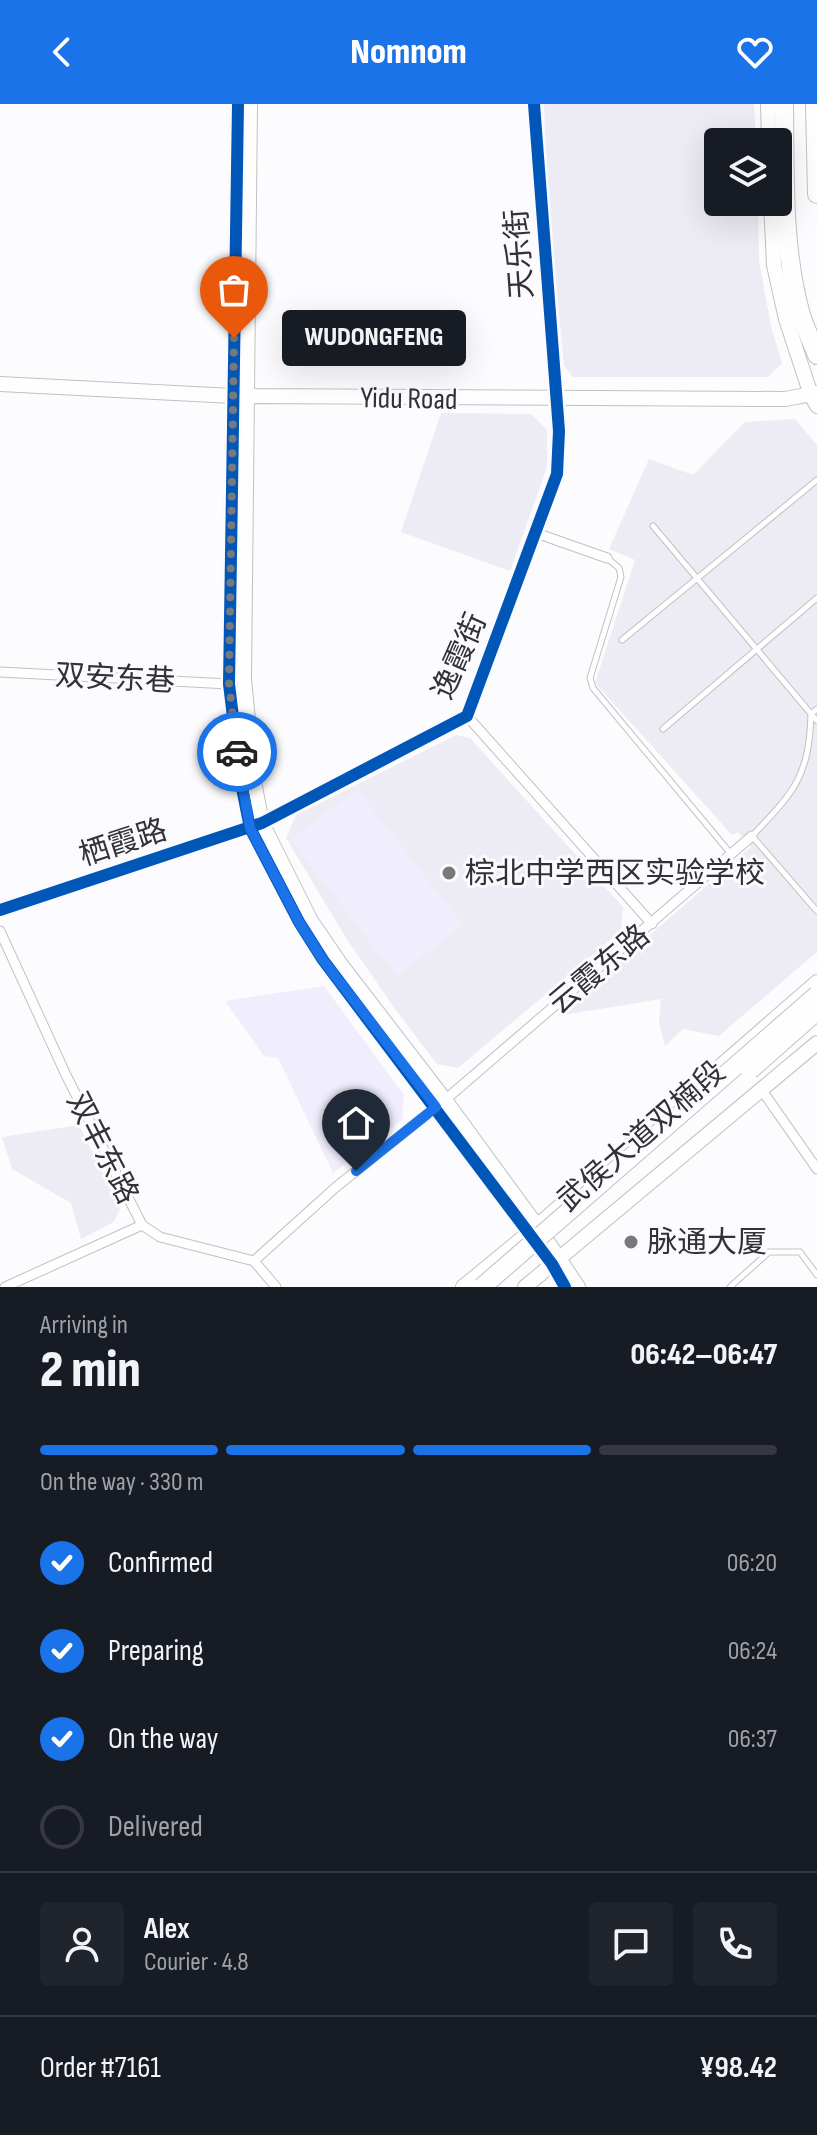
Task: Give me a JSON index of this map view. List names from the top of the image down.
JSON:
{
  "streets": {
    "street": [
      "天乐街",
      "Yidu Road",
      "逸霞街",
      "双安东巷",
      "栖霞路",
      "云霞东路",
      "武侯大道双楠段",
      "双丰东路"
    ]
  },
  "crossings": [
    ["天乐街", "Yidu Road"],
    ["天乐街", "逸霞街"],
    ["Yidu Road", "逸霞街"],
    ["逸霞街", "栖霞路"],
    ["云霞东路", "双丰东路"]
  ],
  "places": ["WUDONGFENG", "棕北中学西区实验学校", "脉通大厦"],
  "page": {
    "header": "Nomnom",
    "bubble": "WUDONGFENG",
    "heading": ["2 min", "Arriving in", "06:42–06:47"],
    "panel": [
      "Alex",
      "Courier · 4.8",
      "Order #7161",
      "¥98.42"
    ],
    "bar": "On the way · 330 m",
    "list": [
      ["Confirmed", "06:20"],
      ["Preparing", "06:24"],
      ["On the way", "06:37"],
      "Delivered"
    ]
  }
}
